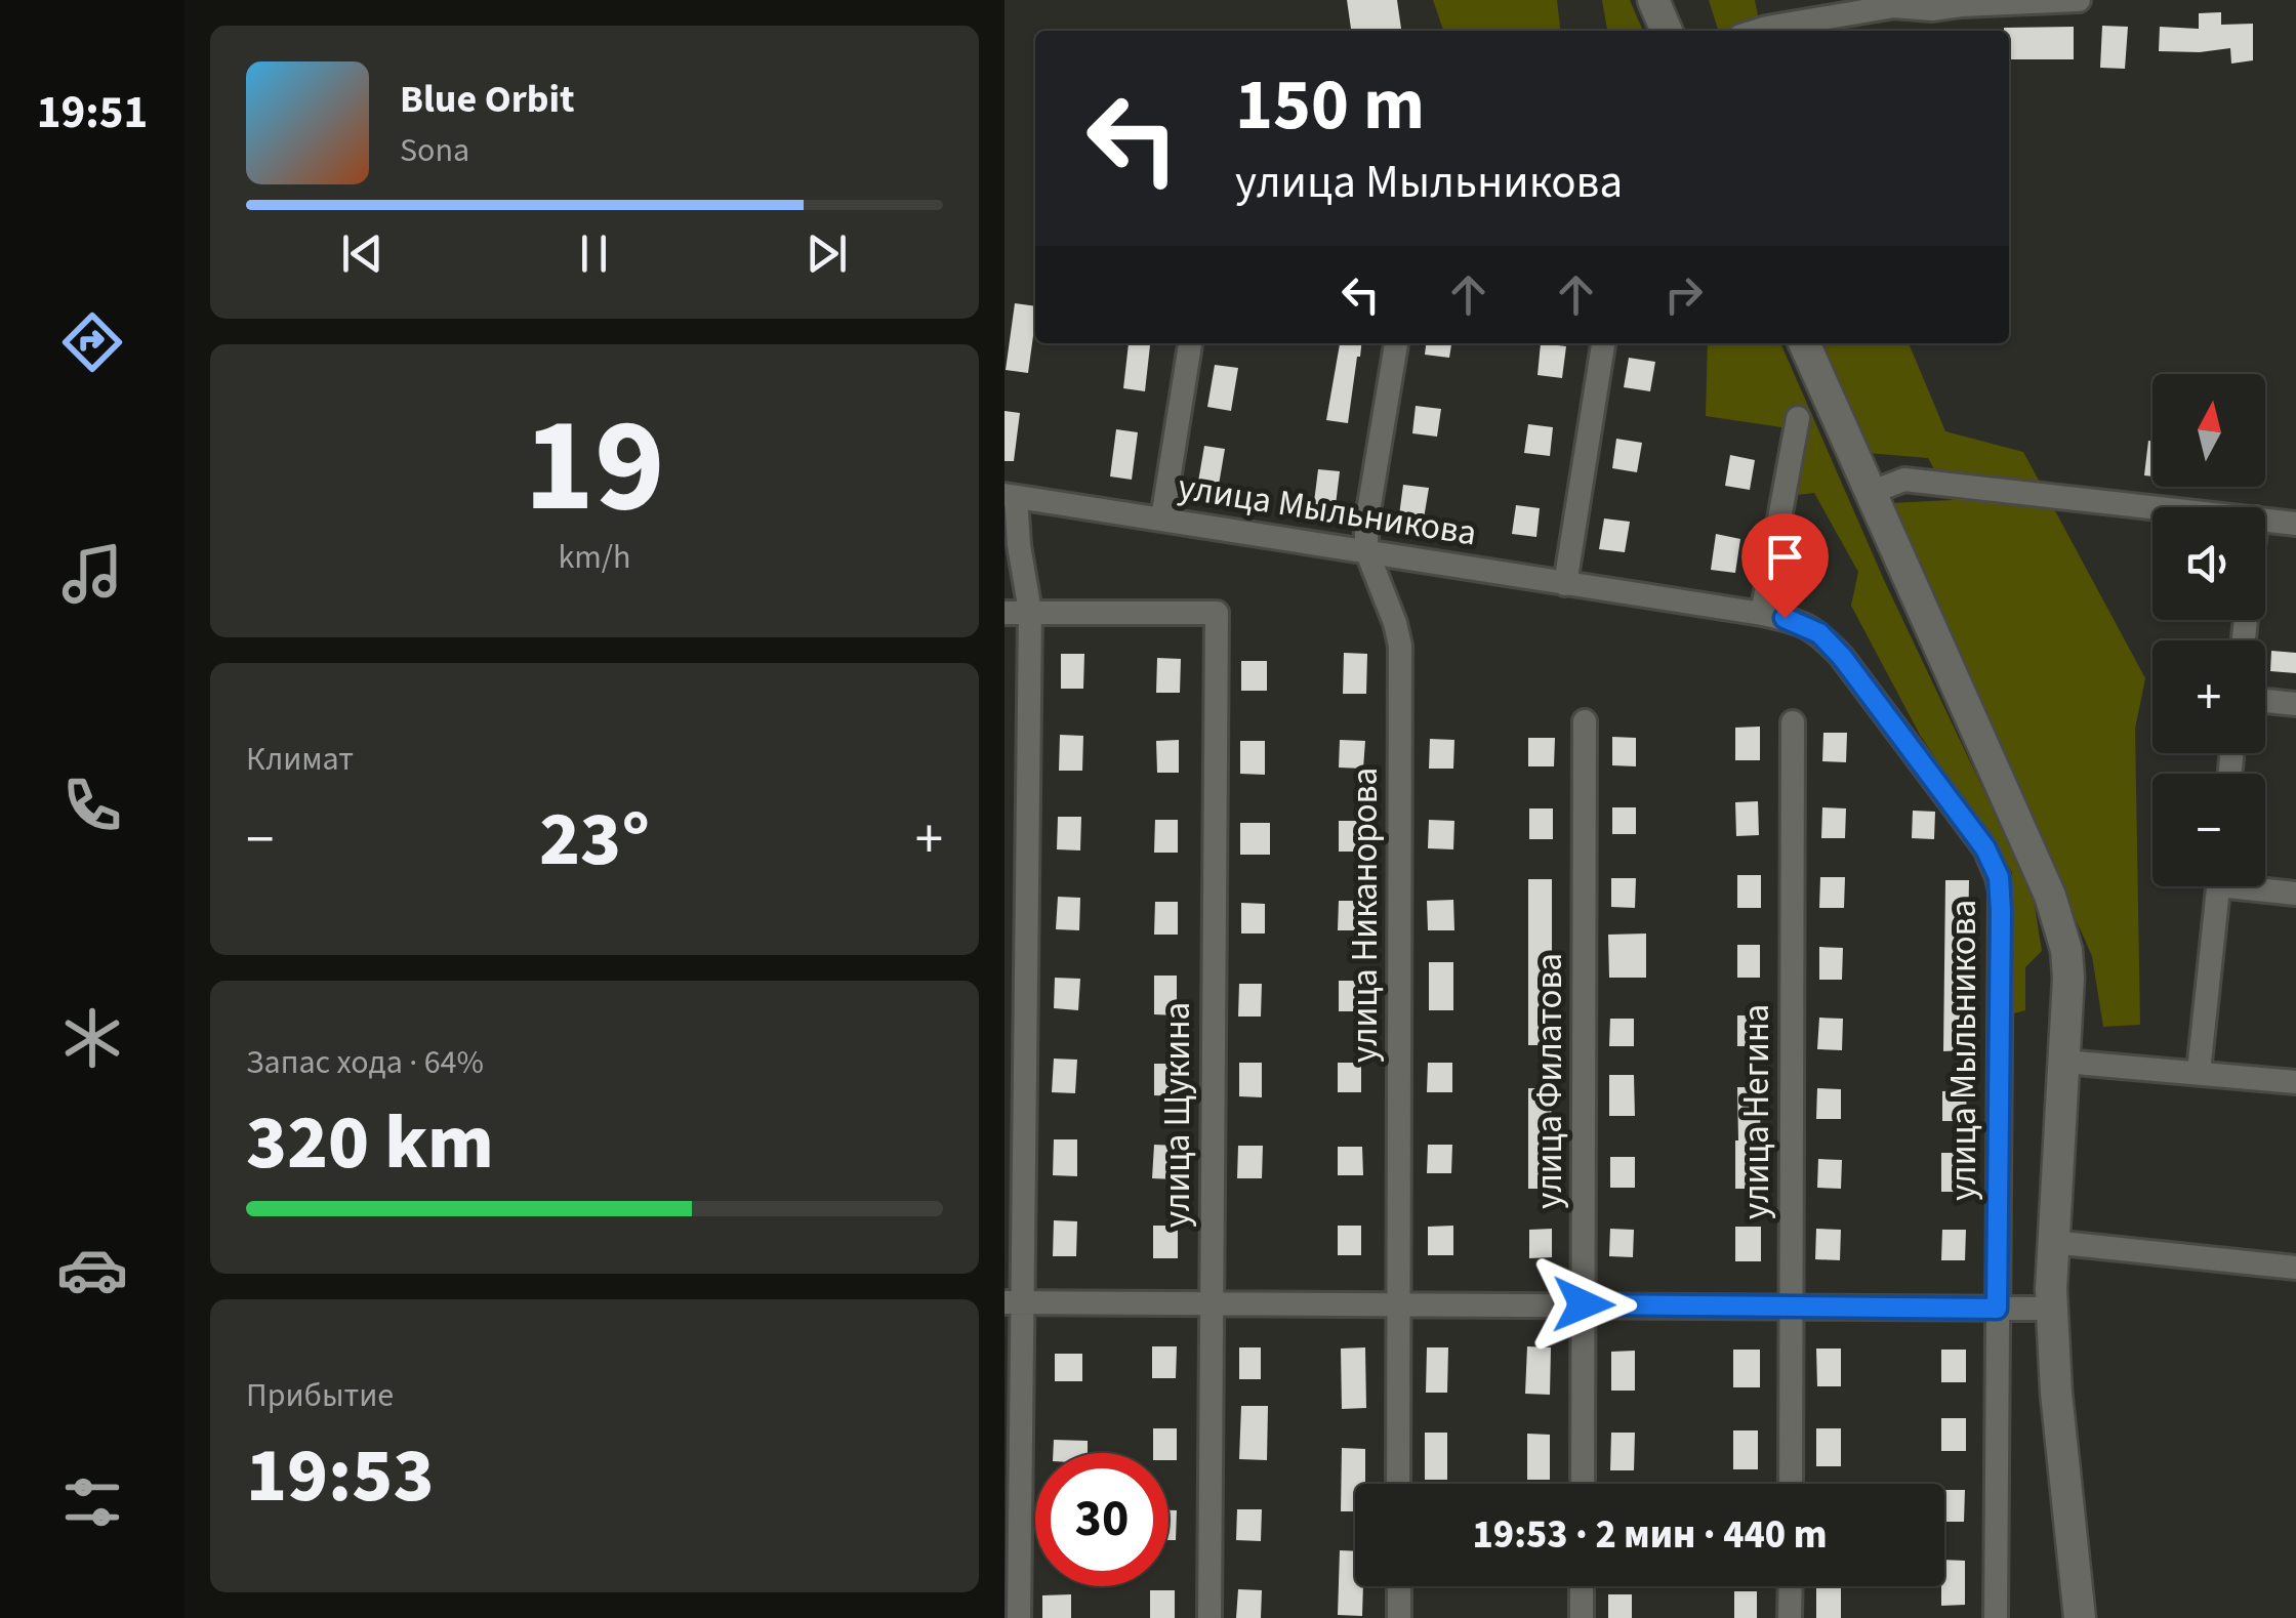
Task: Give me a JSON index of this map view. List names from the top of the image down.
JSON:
{
  "streets": {
    "street": [
      "улица Мыльникова",
      "улица Никанорова",
      "улица Филатова",
      "улица Негина",
      "улица Щукина"
    ]
  },
  "crossings": [
    ["улица Мыльникова", "улица Никанорова"]
  ],
  "north": "top",
  "page": {
    "tabs": "19:51",
    "turn": ["150 m", "улица Мыльникова"],
    "song": ["Blue Orbit", "Sona"],
    "tile": [
      ["19", "km/h"],
      "Климат",
      ["Запас хода · 64%", "320 km"],
      ["Прибытие", "19:53"]
    ],
    "map_buttons": ["+", "−"],
    "heat": ["−", "23°", "+"],
    "limit": "30",
    "trip": "19:53 · 2 мин · 440 m"
  }
}
